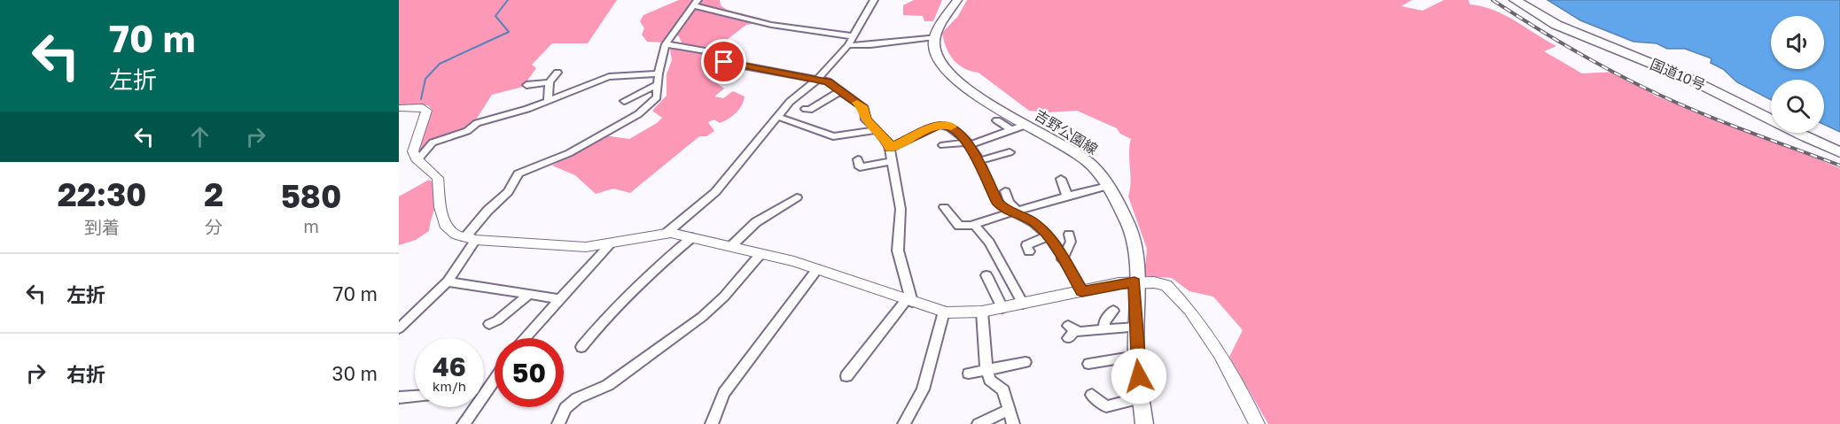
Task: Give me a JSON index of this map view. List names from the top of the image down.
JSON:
{
  "streets": {
    "highway": ["国道10号"],
    "main road": ["吉野公園線"]
  },
  "page": {
    "turn": ["70 m", "左折"],
    "eta": [
      "22:30",
      "到着",
      "2",
      "分",
      "580",
      "m"
    ],
    "list": [
      {
        "name": "左折",
        "value": "70 m"
      },
      {
        "name": "右折",
        "value": "30 m"
      }
    ],
    "speed": "46 km/h",
    "limit": "50"
  }
}
